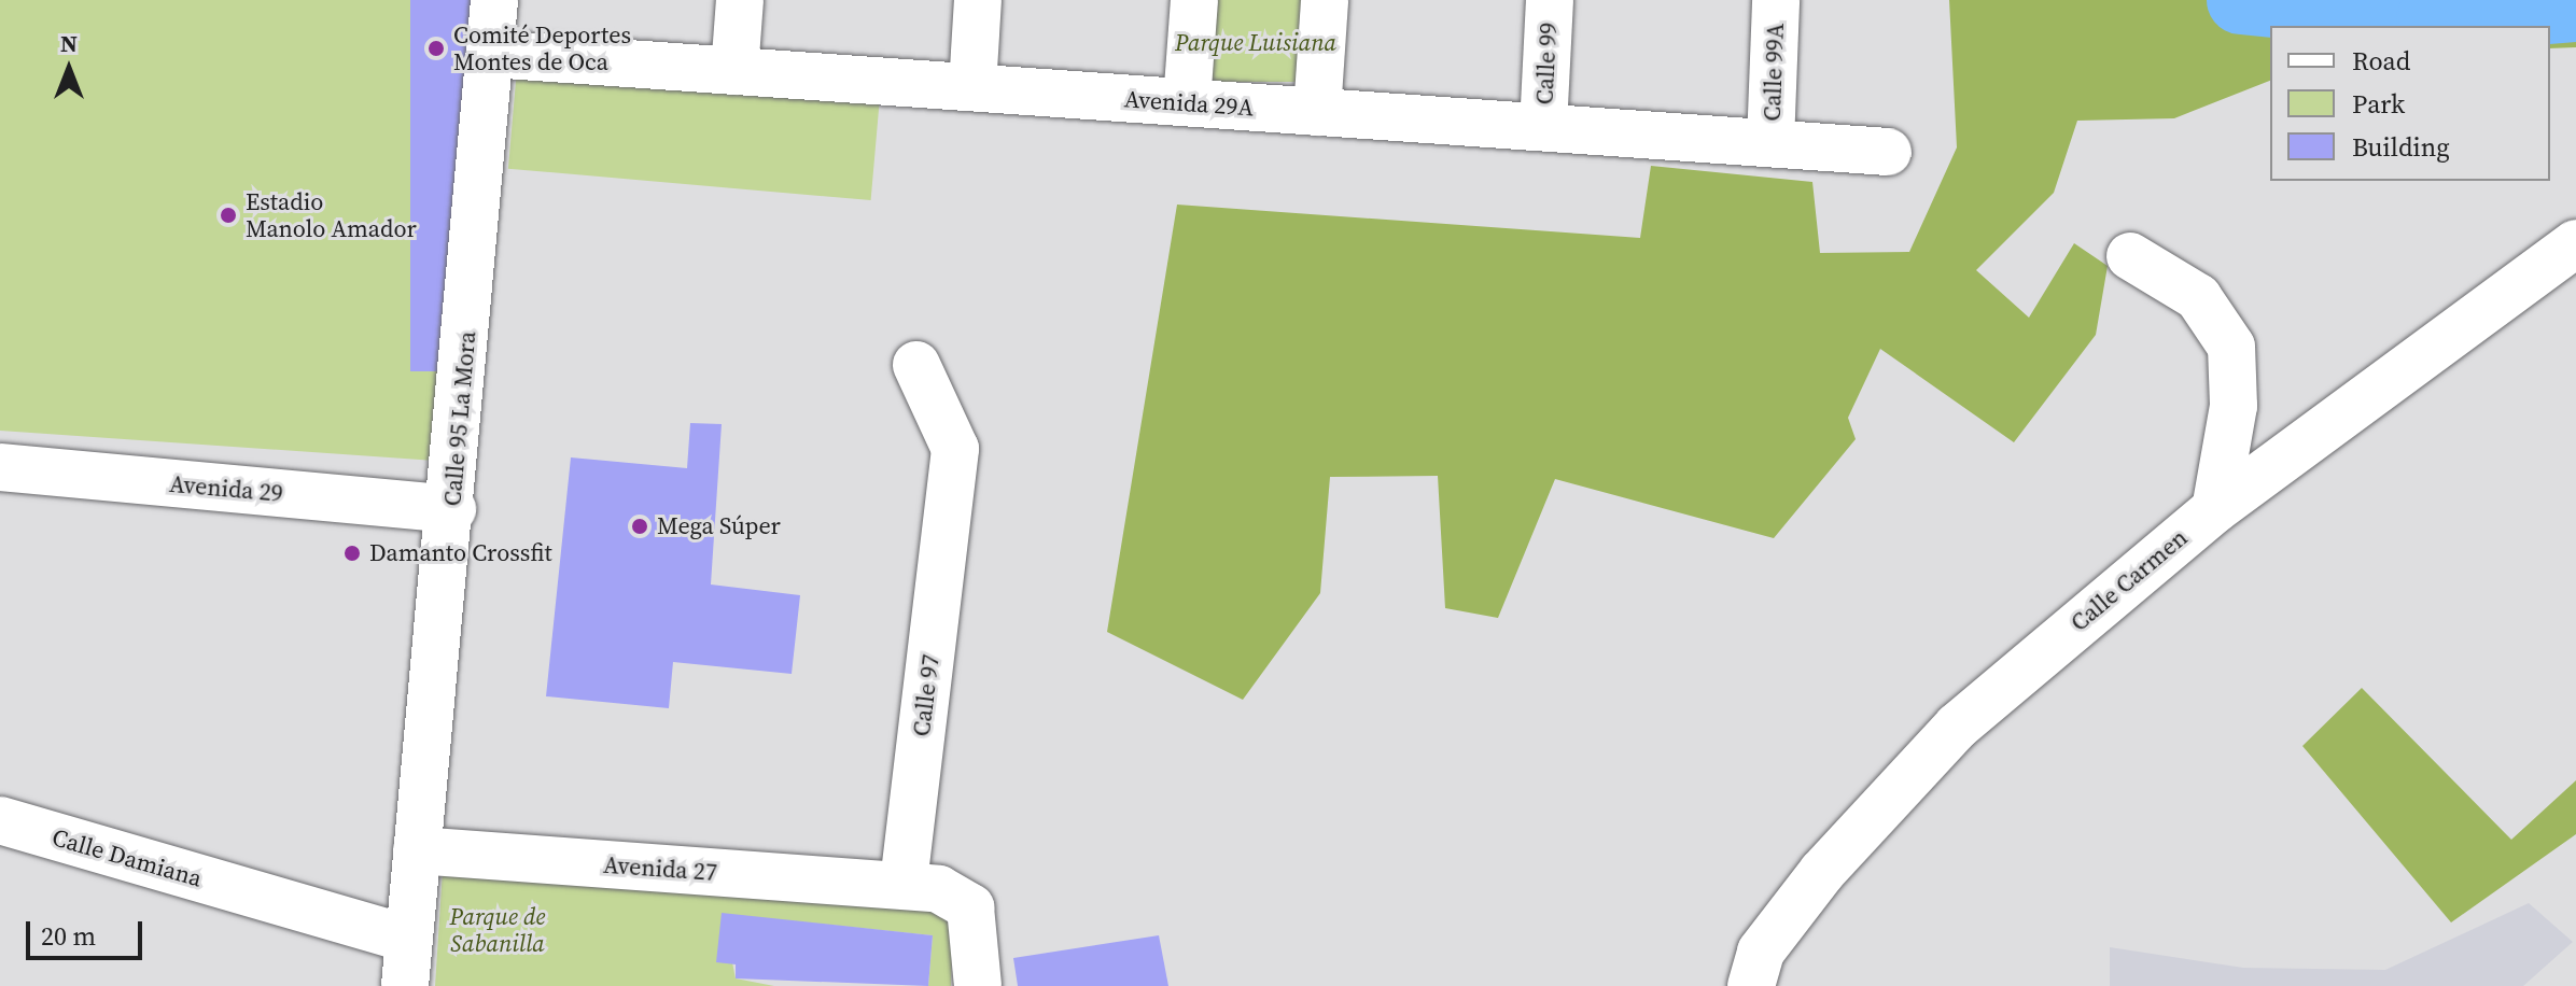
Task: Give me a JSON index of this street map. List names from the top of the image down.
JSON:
{
  "streets": {
    "street": [
      "Calle 99",
      "Calle 99A",
      "Avenida 29A",
      "Calle 95 La Mora",
      "Avenida 29",
      "Calle Carmen",
      "Calle 97",
      "Calle Damiana",
      "Avenida 27"
    ]
  },
  "crossings": [
    ["Calle 99", "Avenida 29A"],
    ["Calle 99A", "Avenida 29A"],
    ["Avenida 29A", "Calle 95 La Mora"],
    ["Calle 95 La Mora", "Avenida 29"],
    ["Calle 95 La Mora", "Calle Damiana"],
    ["Calle 95 La Mora", "Avenida 27"],
    ["Calle 97", "Avenida 27"]
  ],
  "parks": ["Parque Luisiana", "Parque de Sabanilla"],
  "places": [
    "Comité Deportes Montes de Oca",
    "Estadio Manolo Amador",
    "Mega Súper",
    "Damanto Crossfit"
  ],
  "legend": ["Road", "Park", "Building"],
  "scale_bar": "20 m",
  "north": "top"
}
